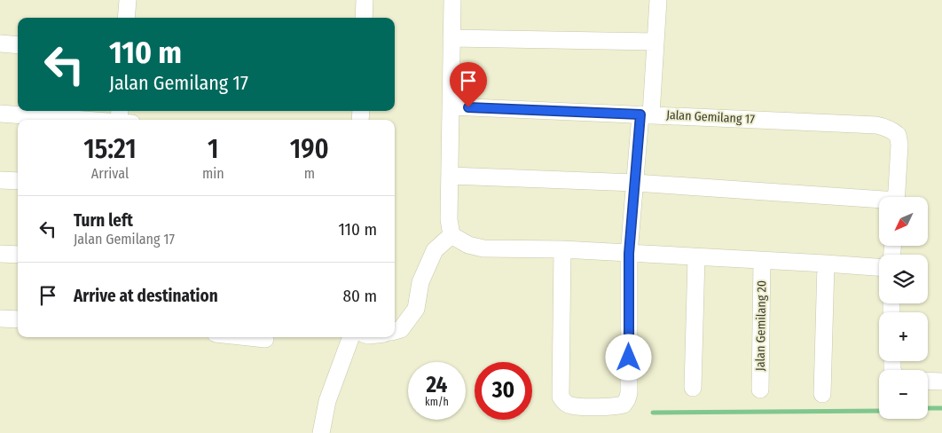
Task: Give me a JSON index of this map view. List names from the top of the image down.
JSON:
{
  "streets": {
    "street": ["Jalan Gemilang 17", "Jalan Gemilang 20"]
  },
  "north": "bottom left",
  "page": {
    "turn": ["110 m", "Jalan Gemilang 17"],
    "eta": [
      "15:21",
      "Arrival",
      "1",
      "min",
      "190",
      "m"
    ],
    "list": [
      {
        "name": "Turn left",
        "note": "Jalan Gemilang 17",
        "value": "110 m"
      },
      {
        "name": "Arrive at destination",
        "value": "80 m"
      }
    ],
    "map_buttons": ["+", "−"],
    "speed": "24 km/h",
    "limit": "30"
  }
}
